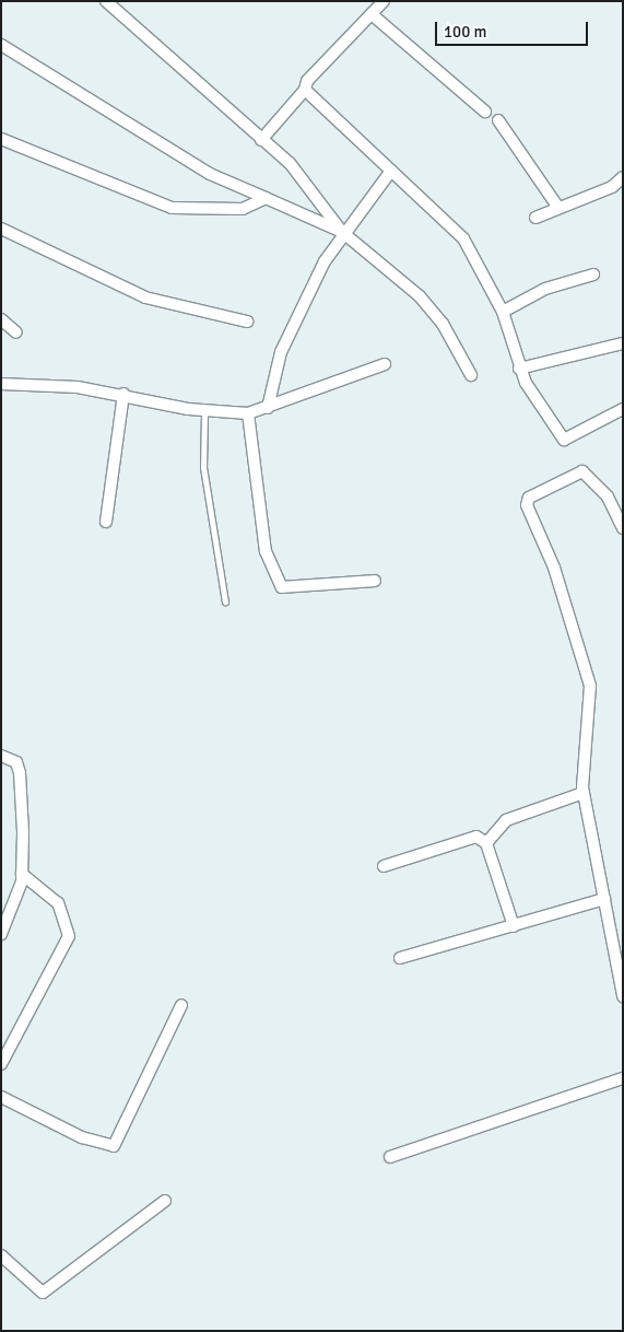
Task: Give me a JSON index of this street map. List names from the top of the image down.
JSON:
{
  "scale_bar": "100 m"
}
